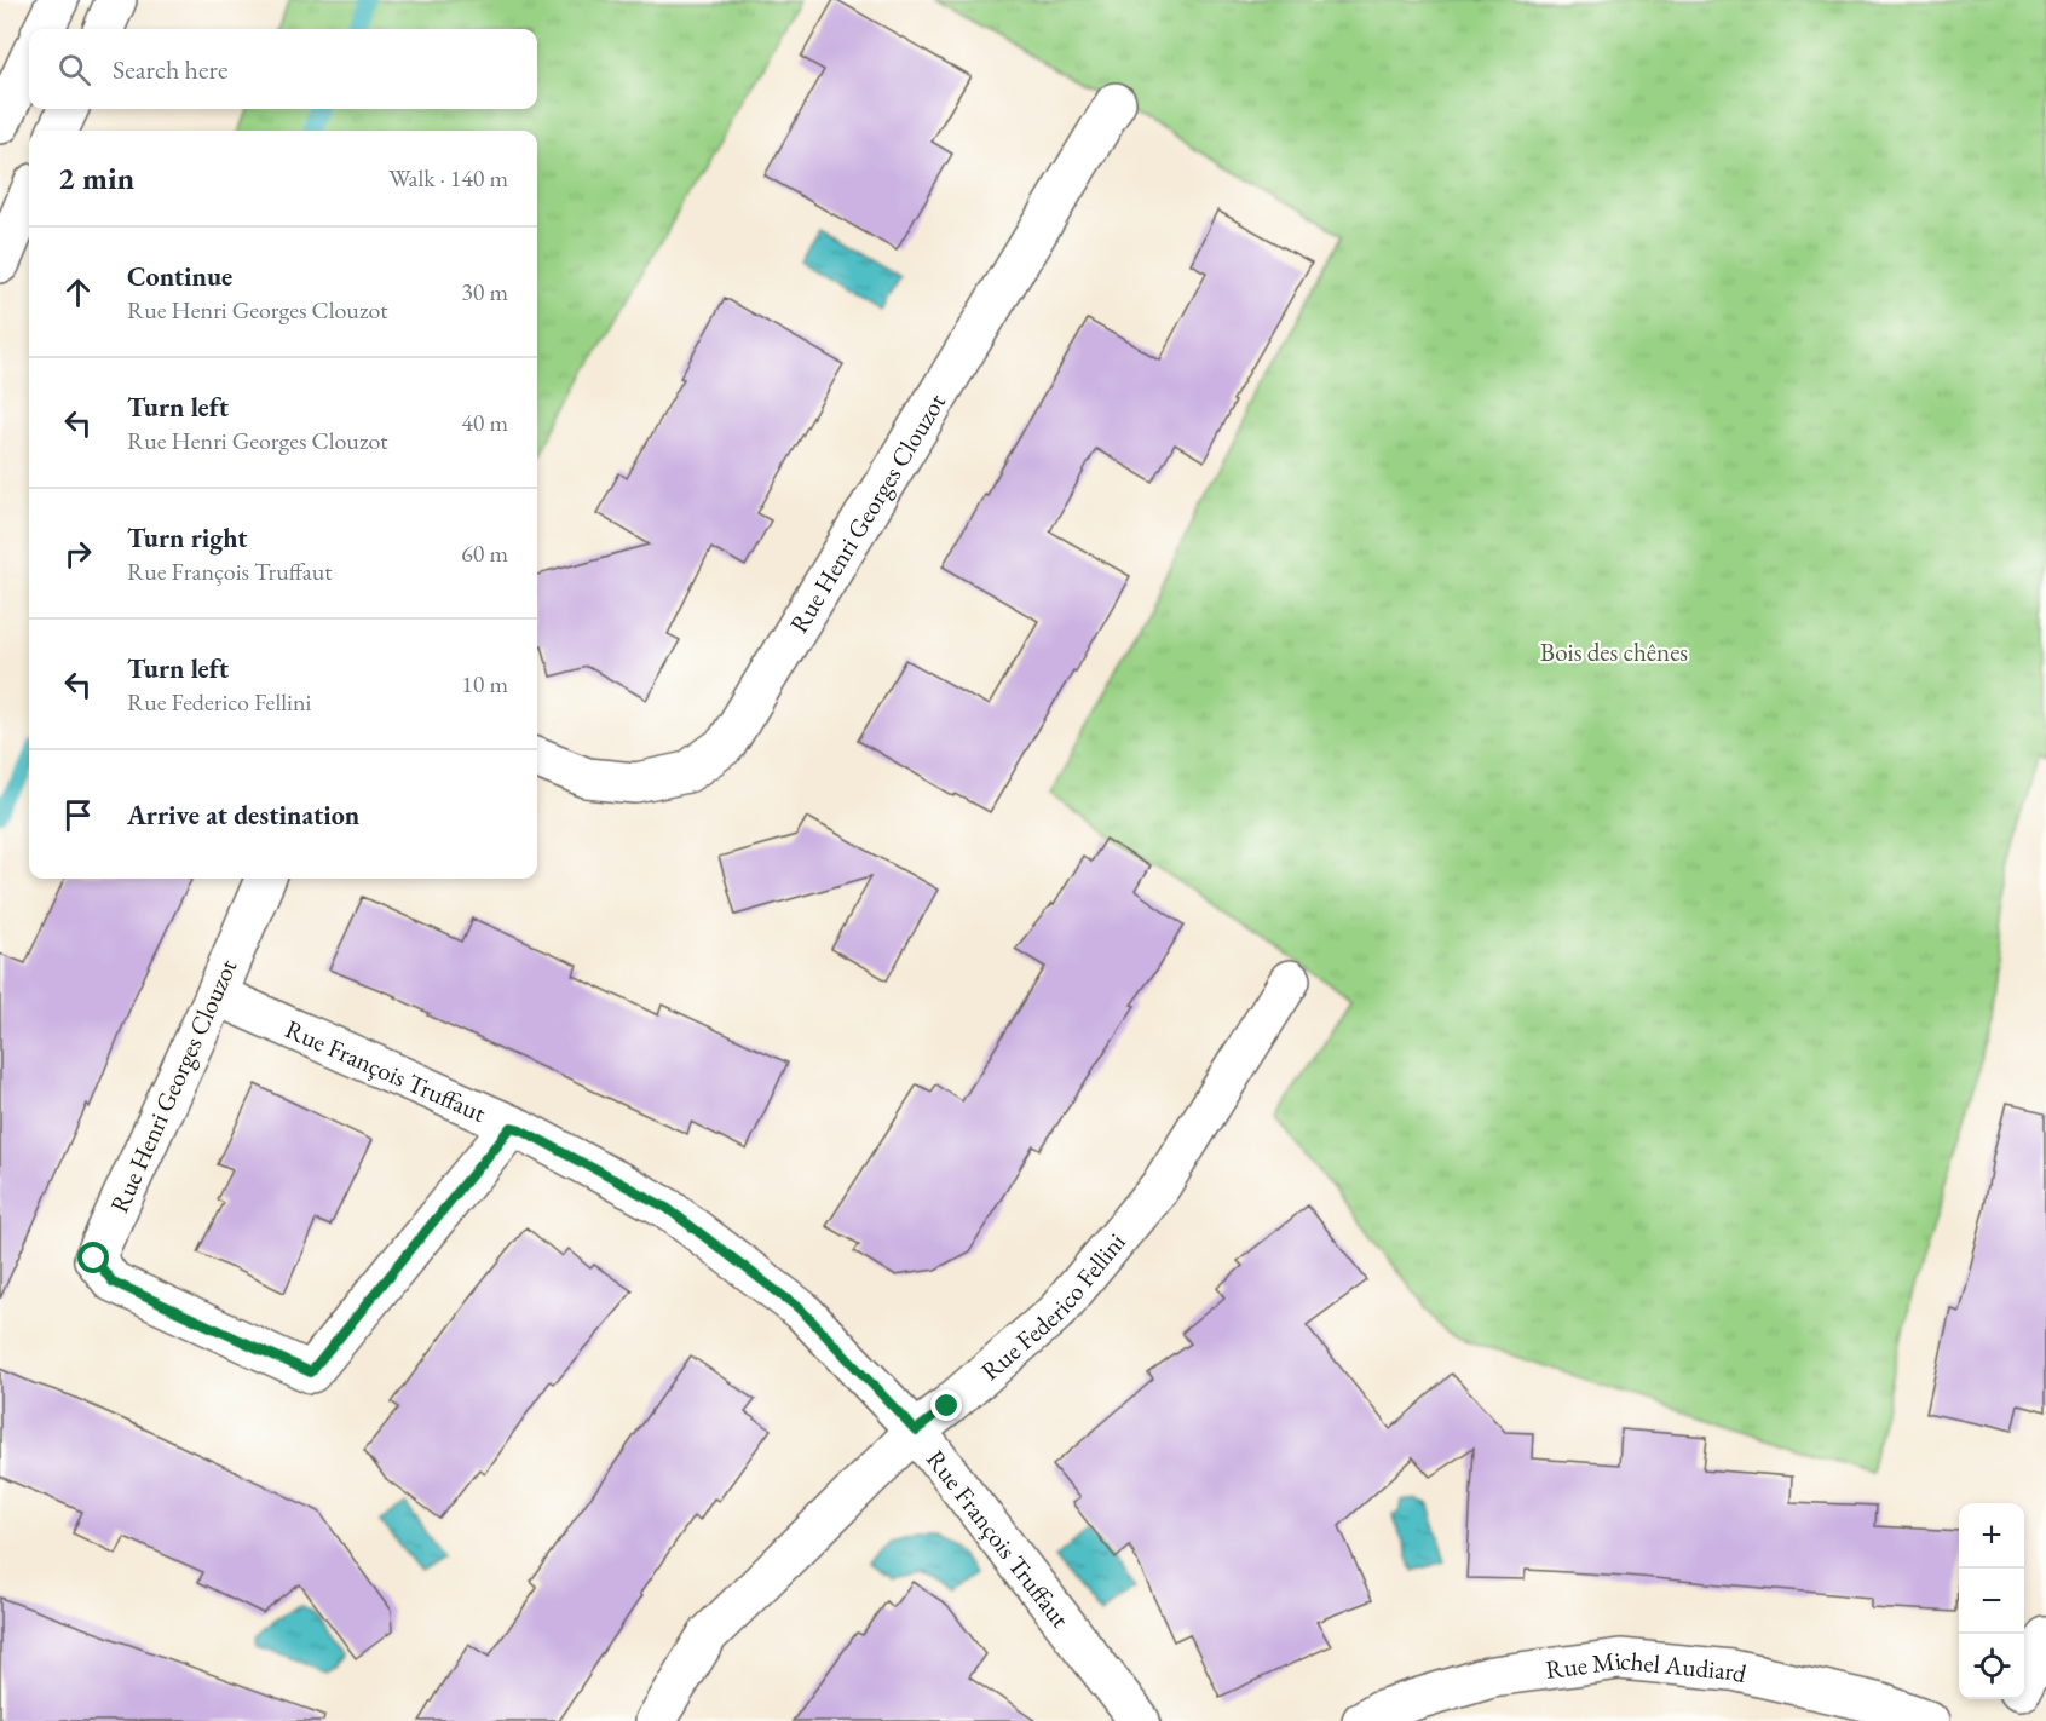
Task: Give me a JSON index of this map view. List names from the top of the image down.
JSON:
{
  "streets": {
    "street": [
      "Rue Henri Georges Clouzot",
      "Rue François Truffaut",
      "Rue Federico Fellini",
      "Rue Michel Audiard"
    ]
  },
  "crossings": [
    ["Rue Henri Georges Clouzot", "Rue François Truffaut"],
    ["Rue François Truffaut", "Rue Federico Fellini"]
  ],
  "parks": ["Bois des chênes"],
  "page": {
    "search": "Search here",
    "heading": ["2 min", "Walk · 140 m"],
    "list": [
      ["Continue", "Rue Henri Georges Clouzot", "30 m"],
      ["Turn left", "Rue Henri Georges Clouzot", "40 m"],
      ["Turn right", "Rue François Truffaut", "60 m"],
      ["Turn left", "Rue Federico Fellini", "10 m"],
      "Arrive at destination"
    ],
    "map_buttons": ["+", "−"]
  }
}
